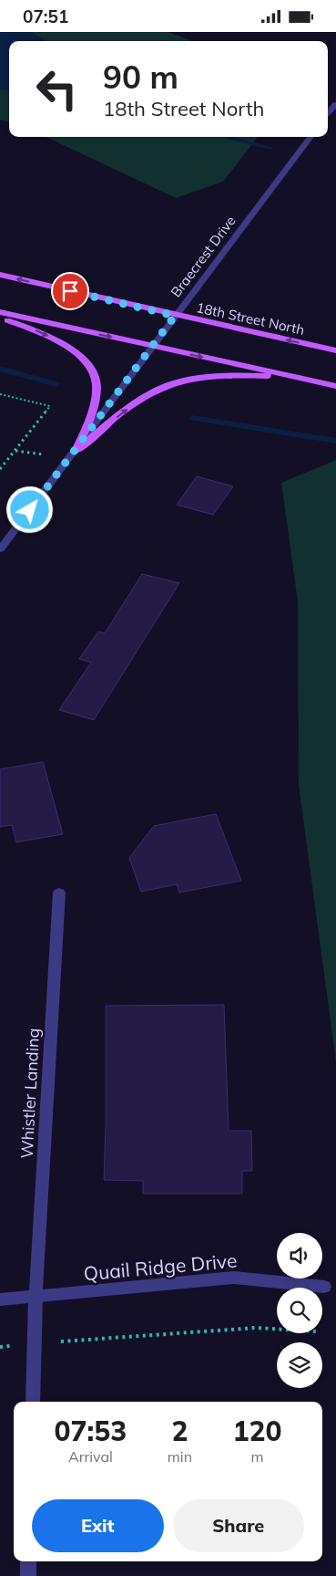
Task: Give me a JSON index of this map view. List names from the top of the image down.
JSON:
{
  "streets": {
    "main road": ["18th Street North"],
    "street": ["Braecrest Drive", "Whistler Landing", "Quail Ridge Drive"]
  },
  "crossings": [
    ["Braecrest Drive", "18th Street North"],
    ["Whistler Landing", "Quail Ridge Drive"]
  ],
  "page": {
    "status": "07:51",
    "turn": ["90 m", "18th Street North"],
    "eta": [
      "07:53",
      "Arrival",
      "2",
      "min",
      "120",
      "m"
    ],
    "buttons": ["Exit", "Share"]
  }
}
